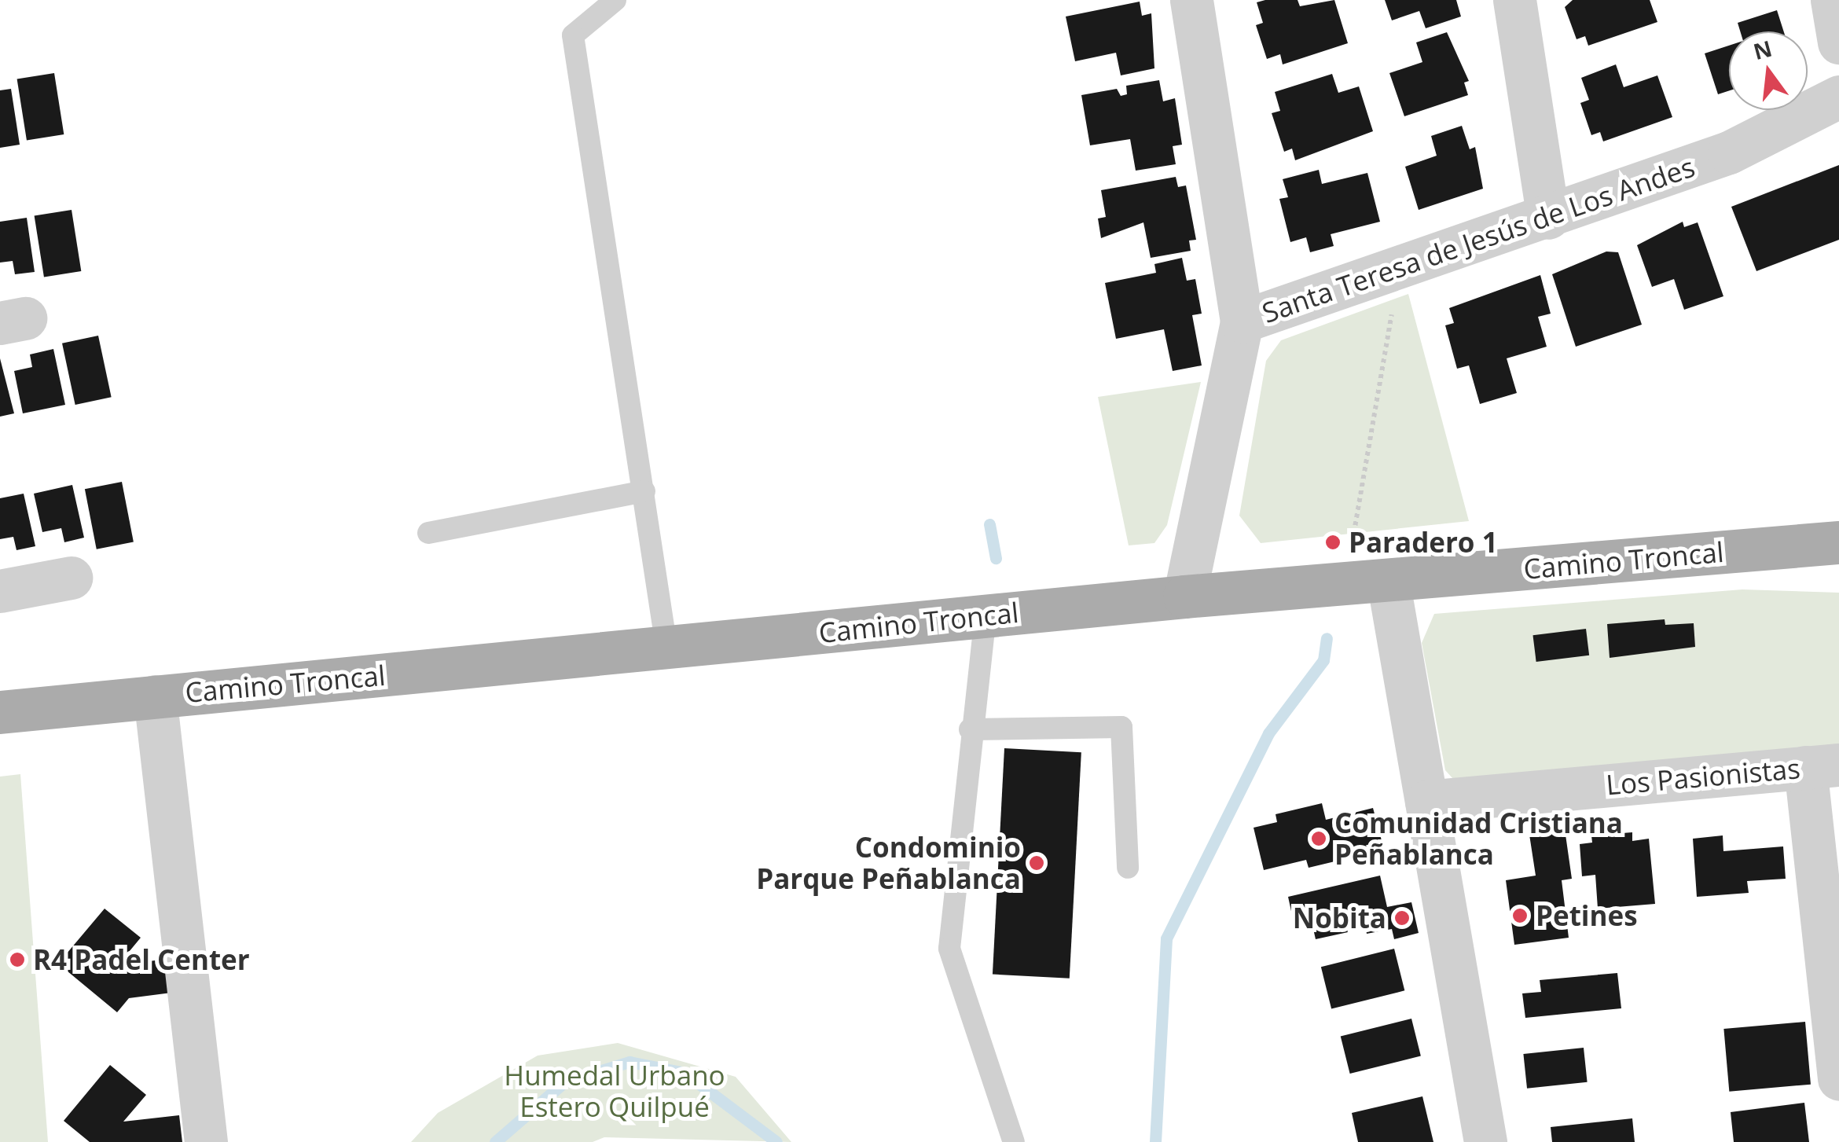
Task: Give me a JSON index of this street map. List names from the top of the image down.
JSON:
{
  "streets": {
    "main road": ["Camino Troncal"],
    "street": ["Santa Teresa de Jesús de Los Andes", "Los Pasionistas"]
  },
  "crossings": [
    ["Santa Teresa de Jesús de Los Andes", "Camino Troncal"]
  ],
  "parks": ["Humedal Urbano Estero Quilpué"],
  "places": [
    "Paradero 1",
    "Comunidad Cristiana Peñablanca",
    "Condominio Parque Peñablanca",
    "Petines",
    "Nobita",
    "R4 Padel Center"
  ],
  "north": "top"
}
